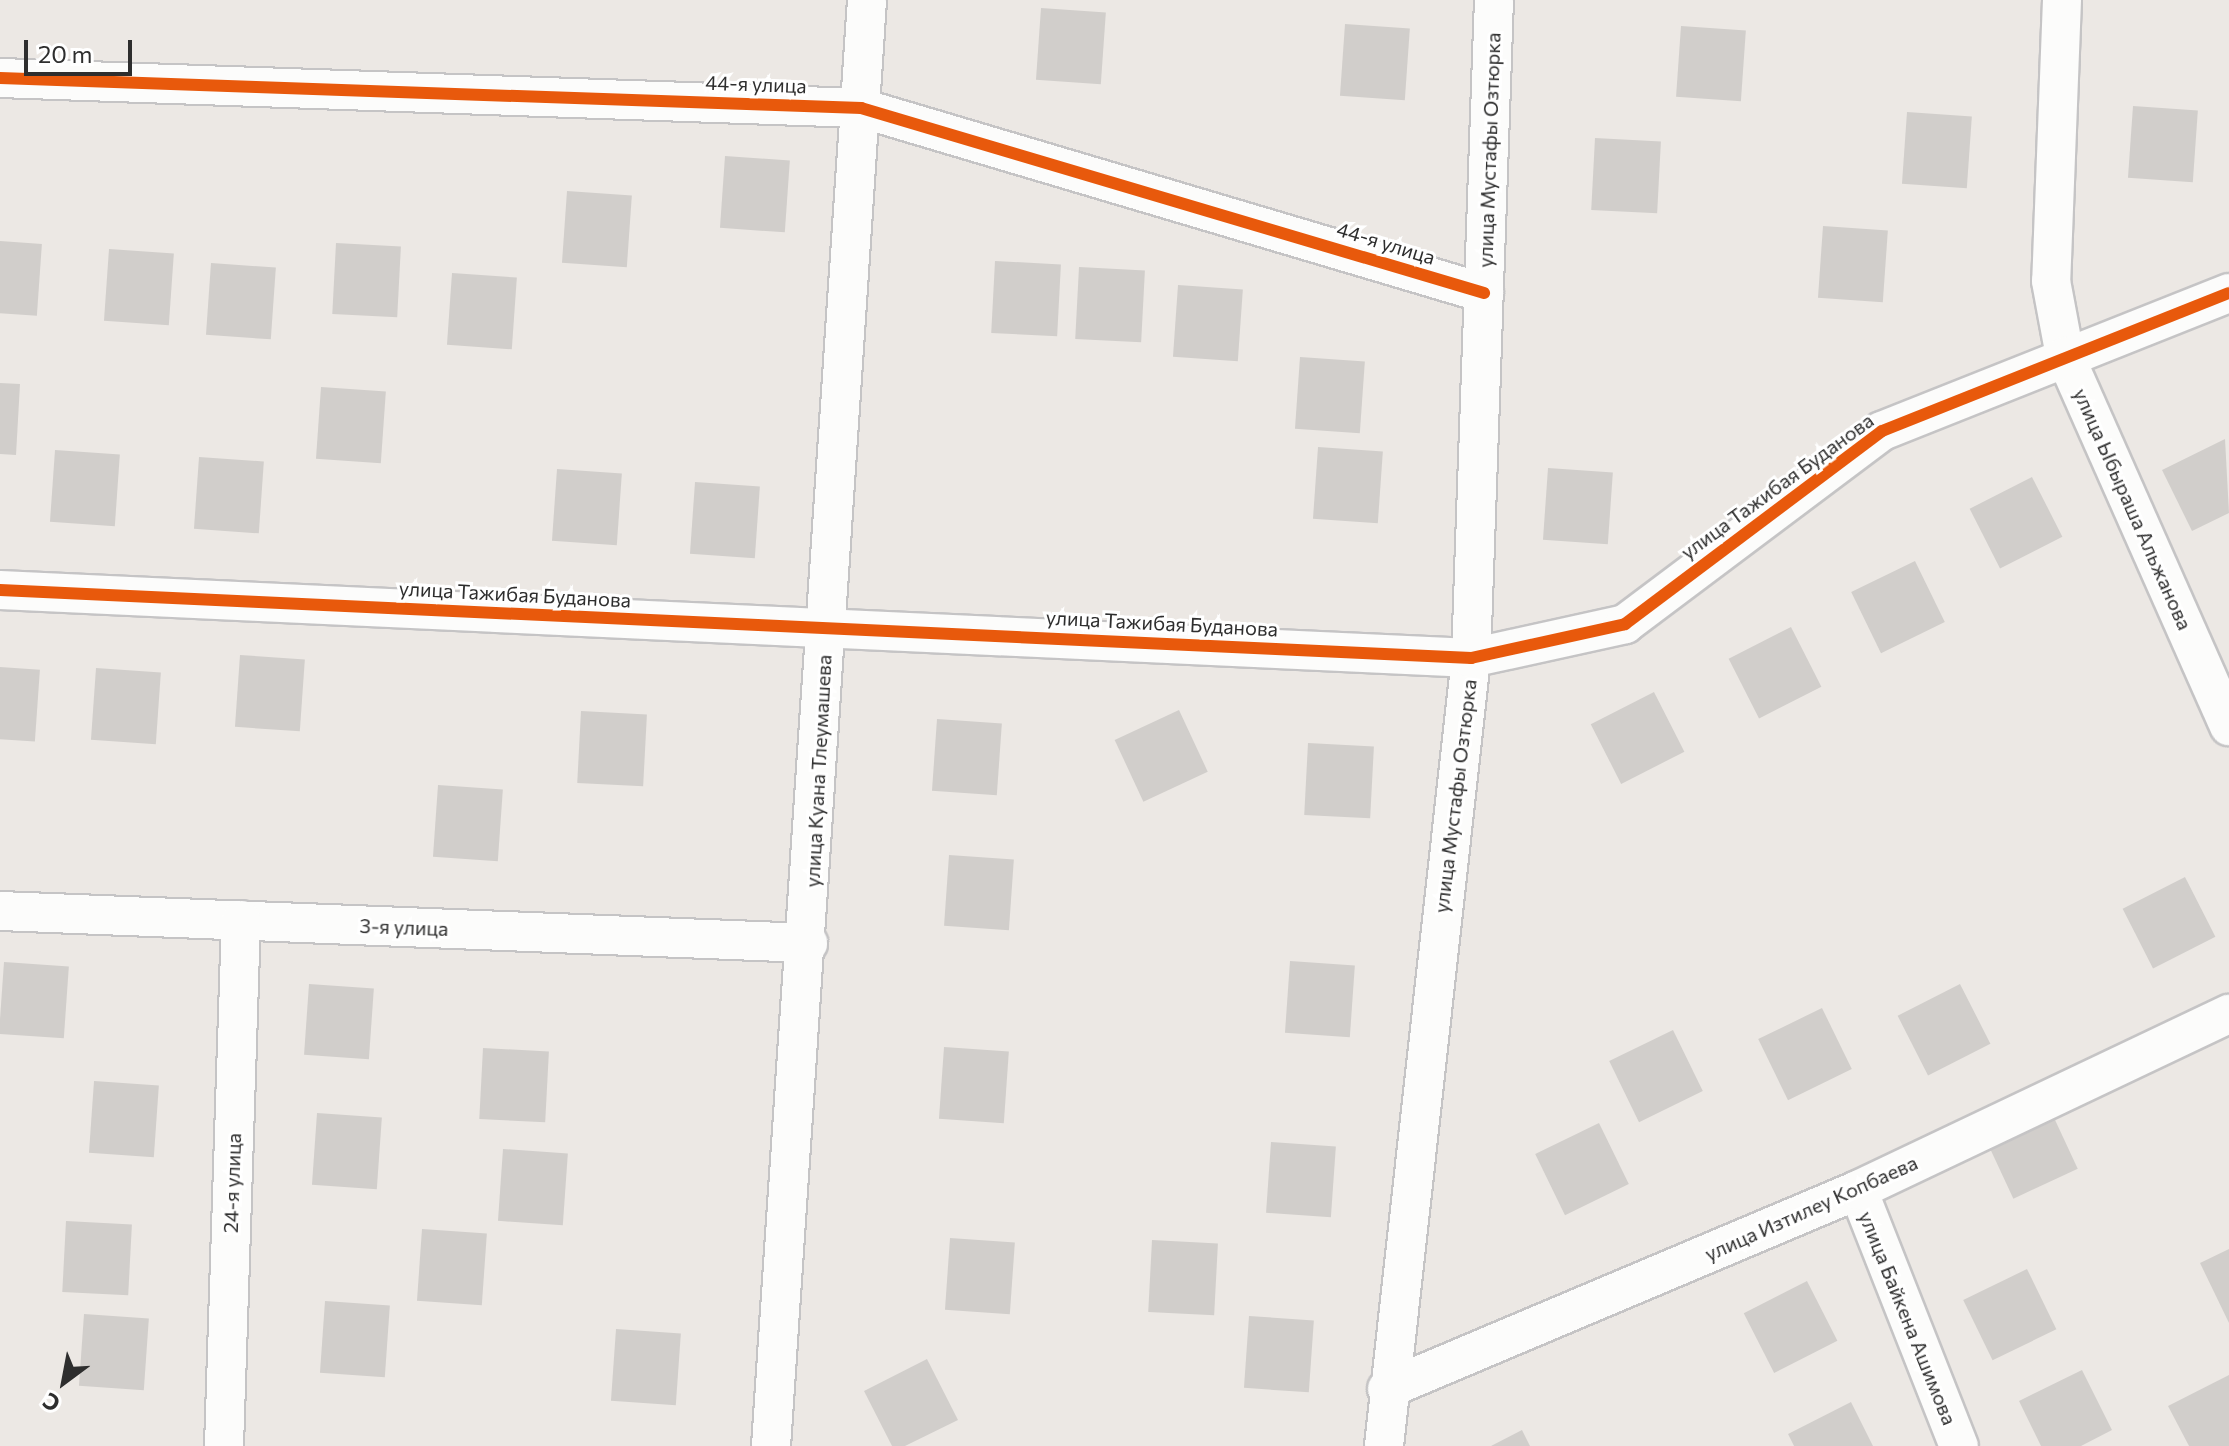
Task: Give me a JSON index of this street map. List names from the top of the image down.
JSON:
{
  "streets": {
    "street": [
      "44-я улица",
      "улица Мустафы Озтюрка",
      "улица Тажибая Буданова",
      "улица Ыбыраша Альжанова",
      "улица Куана Тлеумашева",
      "3-я улица",
      "24-я улица",
      "улица Изтилеу Копбаева",
      "улица Байкена Ашимова"
    ]
  },
  "crossings": [
    ["44-я улица", "улица Мустафы Озтюрка"],
    ["44-я улица", "улица Куана Тлеумашева"],
    ["улица Мустафы Озтюрка", "улица Тажибая Буданова"],
    ["улица Мустафы Озтюрка", "улица Изтилеу Копбаева"],
    ["улица Тажибая Буданова", "улица Ыбыраша Альжанова"],
    ["улица Тажибая Буданова", "улица Куана Тлеумашева"],
    ["улица Куана Тлеумашева", "3-я улица"],
    ["3-я улица", "24-я улица"],
    ["улица Изтилеу Копбаева", "улица Байкена Ашимова"]
  ],
  "scale_bar": "20 m",
  "north": "bottom left"
}
